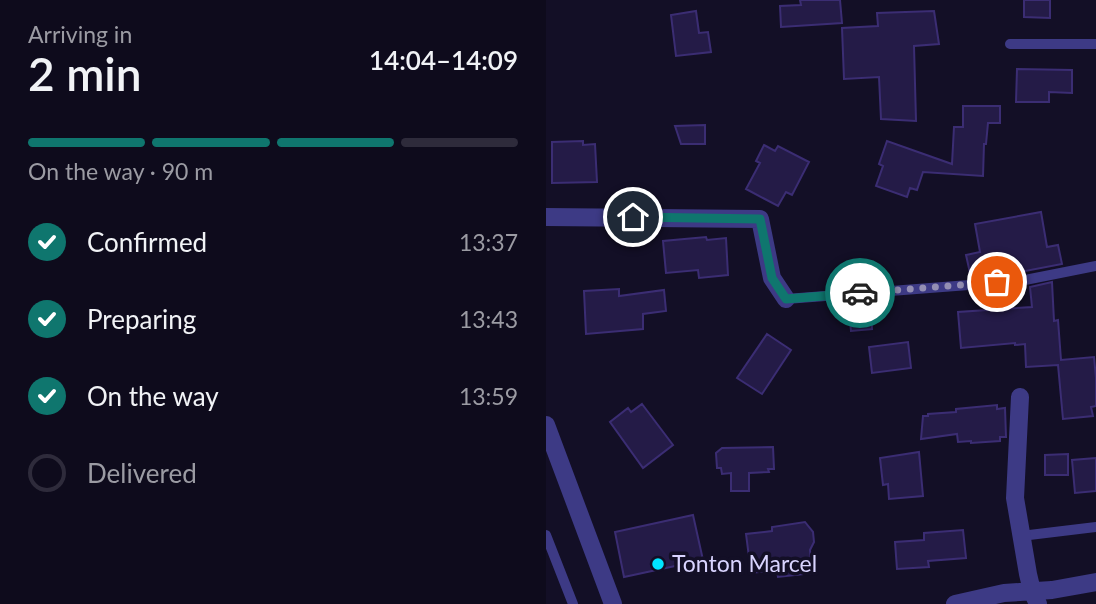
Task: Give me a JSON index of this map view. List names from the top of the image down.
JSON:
{
  "places": ["Tonton Marcel"],
  "page": {
    "heading": ["2 min", "Arriving in", "14:04–14:09"],
    "bar": "On the way · 90 m",
    "list": [
      ["Confirmed", "13:37"],
      ["Preparing", "13:43"],
      ["On the way", "13:59"],
      "Delivered"
    ]
  }
}
